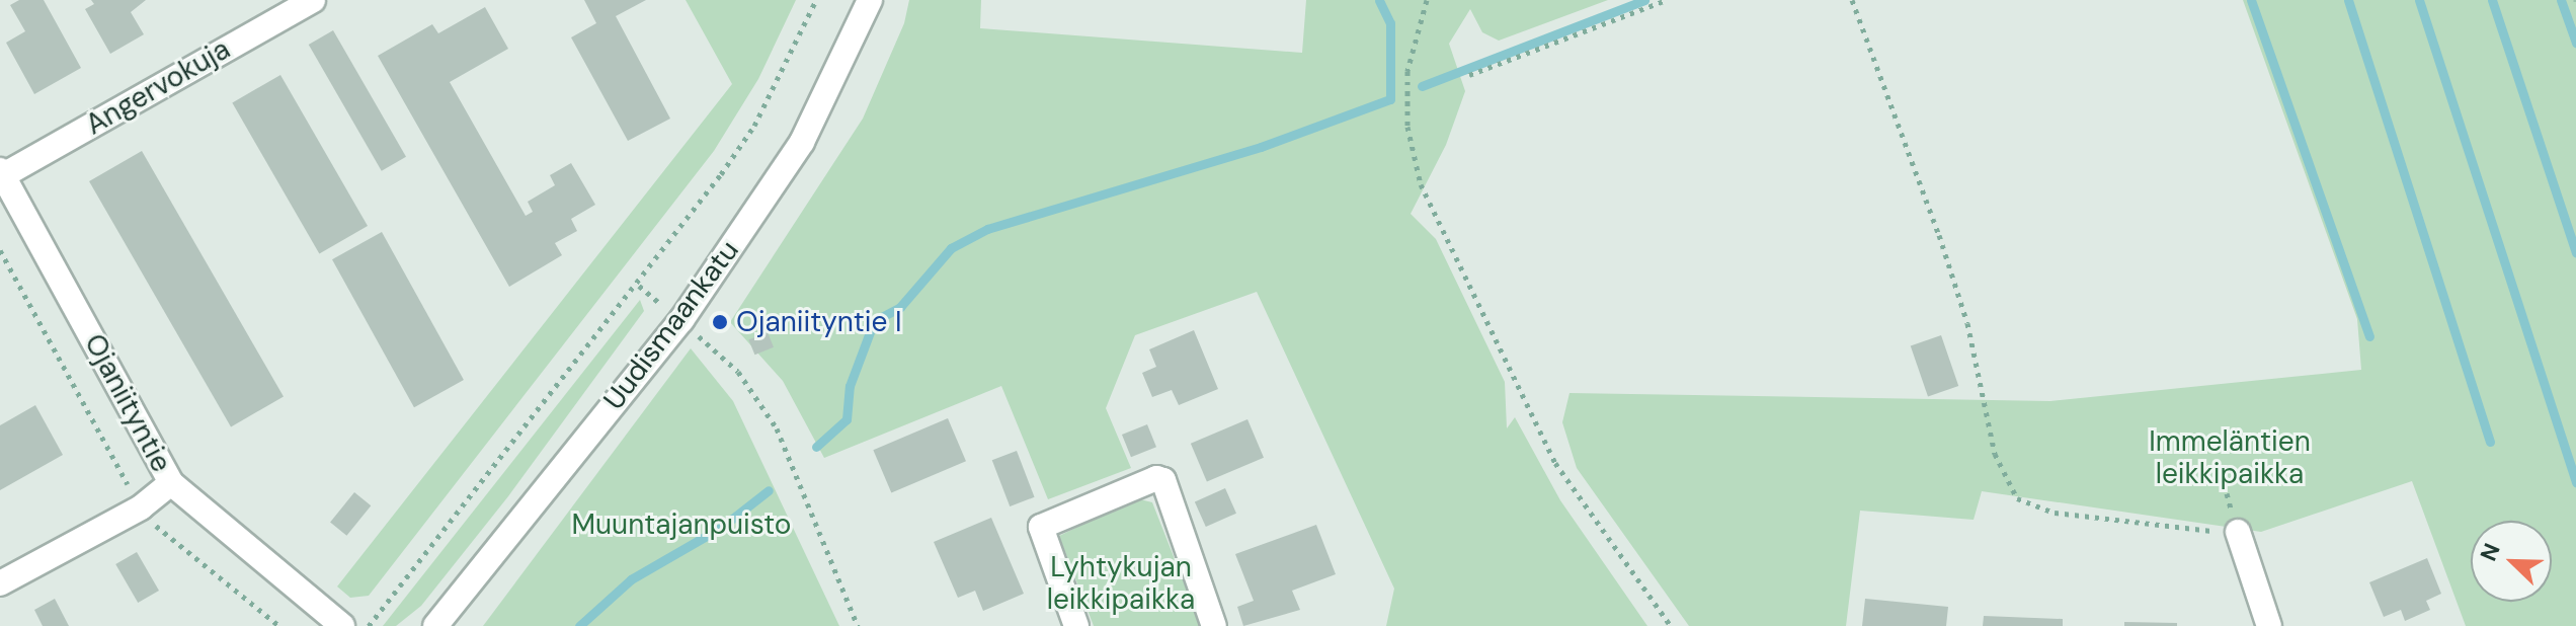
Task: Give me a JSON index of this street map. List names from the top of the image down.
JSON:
{
  "streets": {
    "street": ["Angervokuja", "Uudismaankatu", "Ojaniityntie"]
  },
  "crossings": [
    ["Angervokuja", "Ojaniityntie"]
  ],
  "parks": ["Immeläntien leikkipaikka", "Muuntajanpuisto", "Lyhtykujan leikkipaikka"],
  "places": ["Ojaniityntie I"],
  "north": "top left"
}
